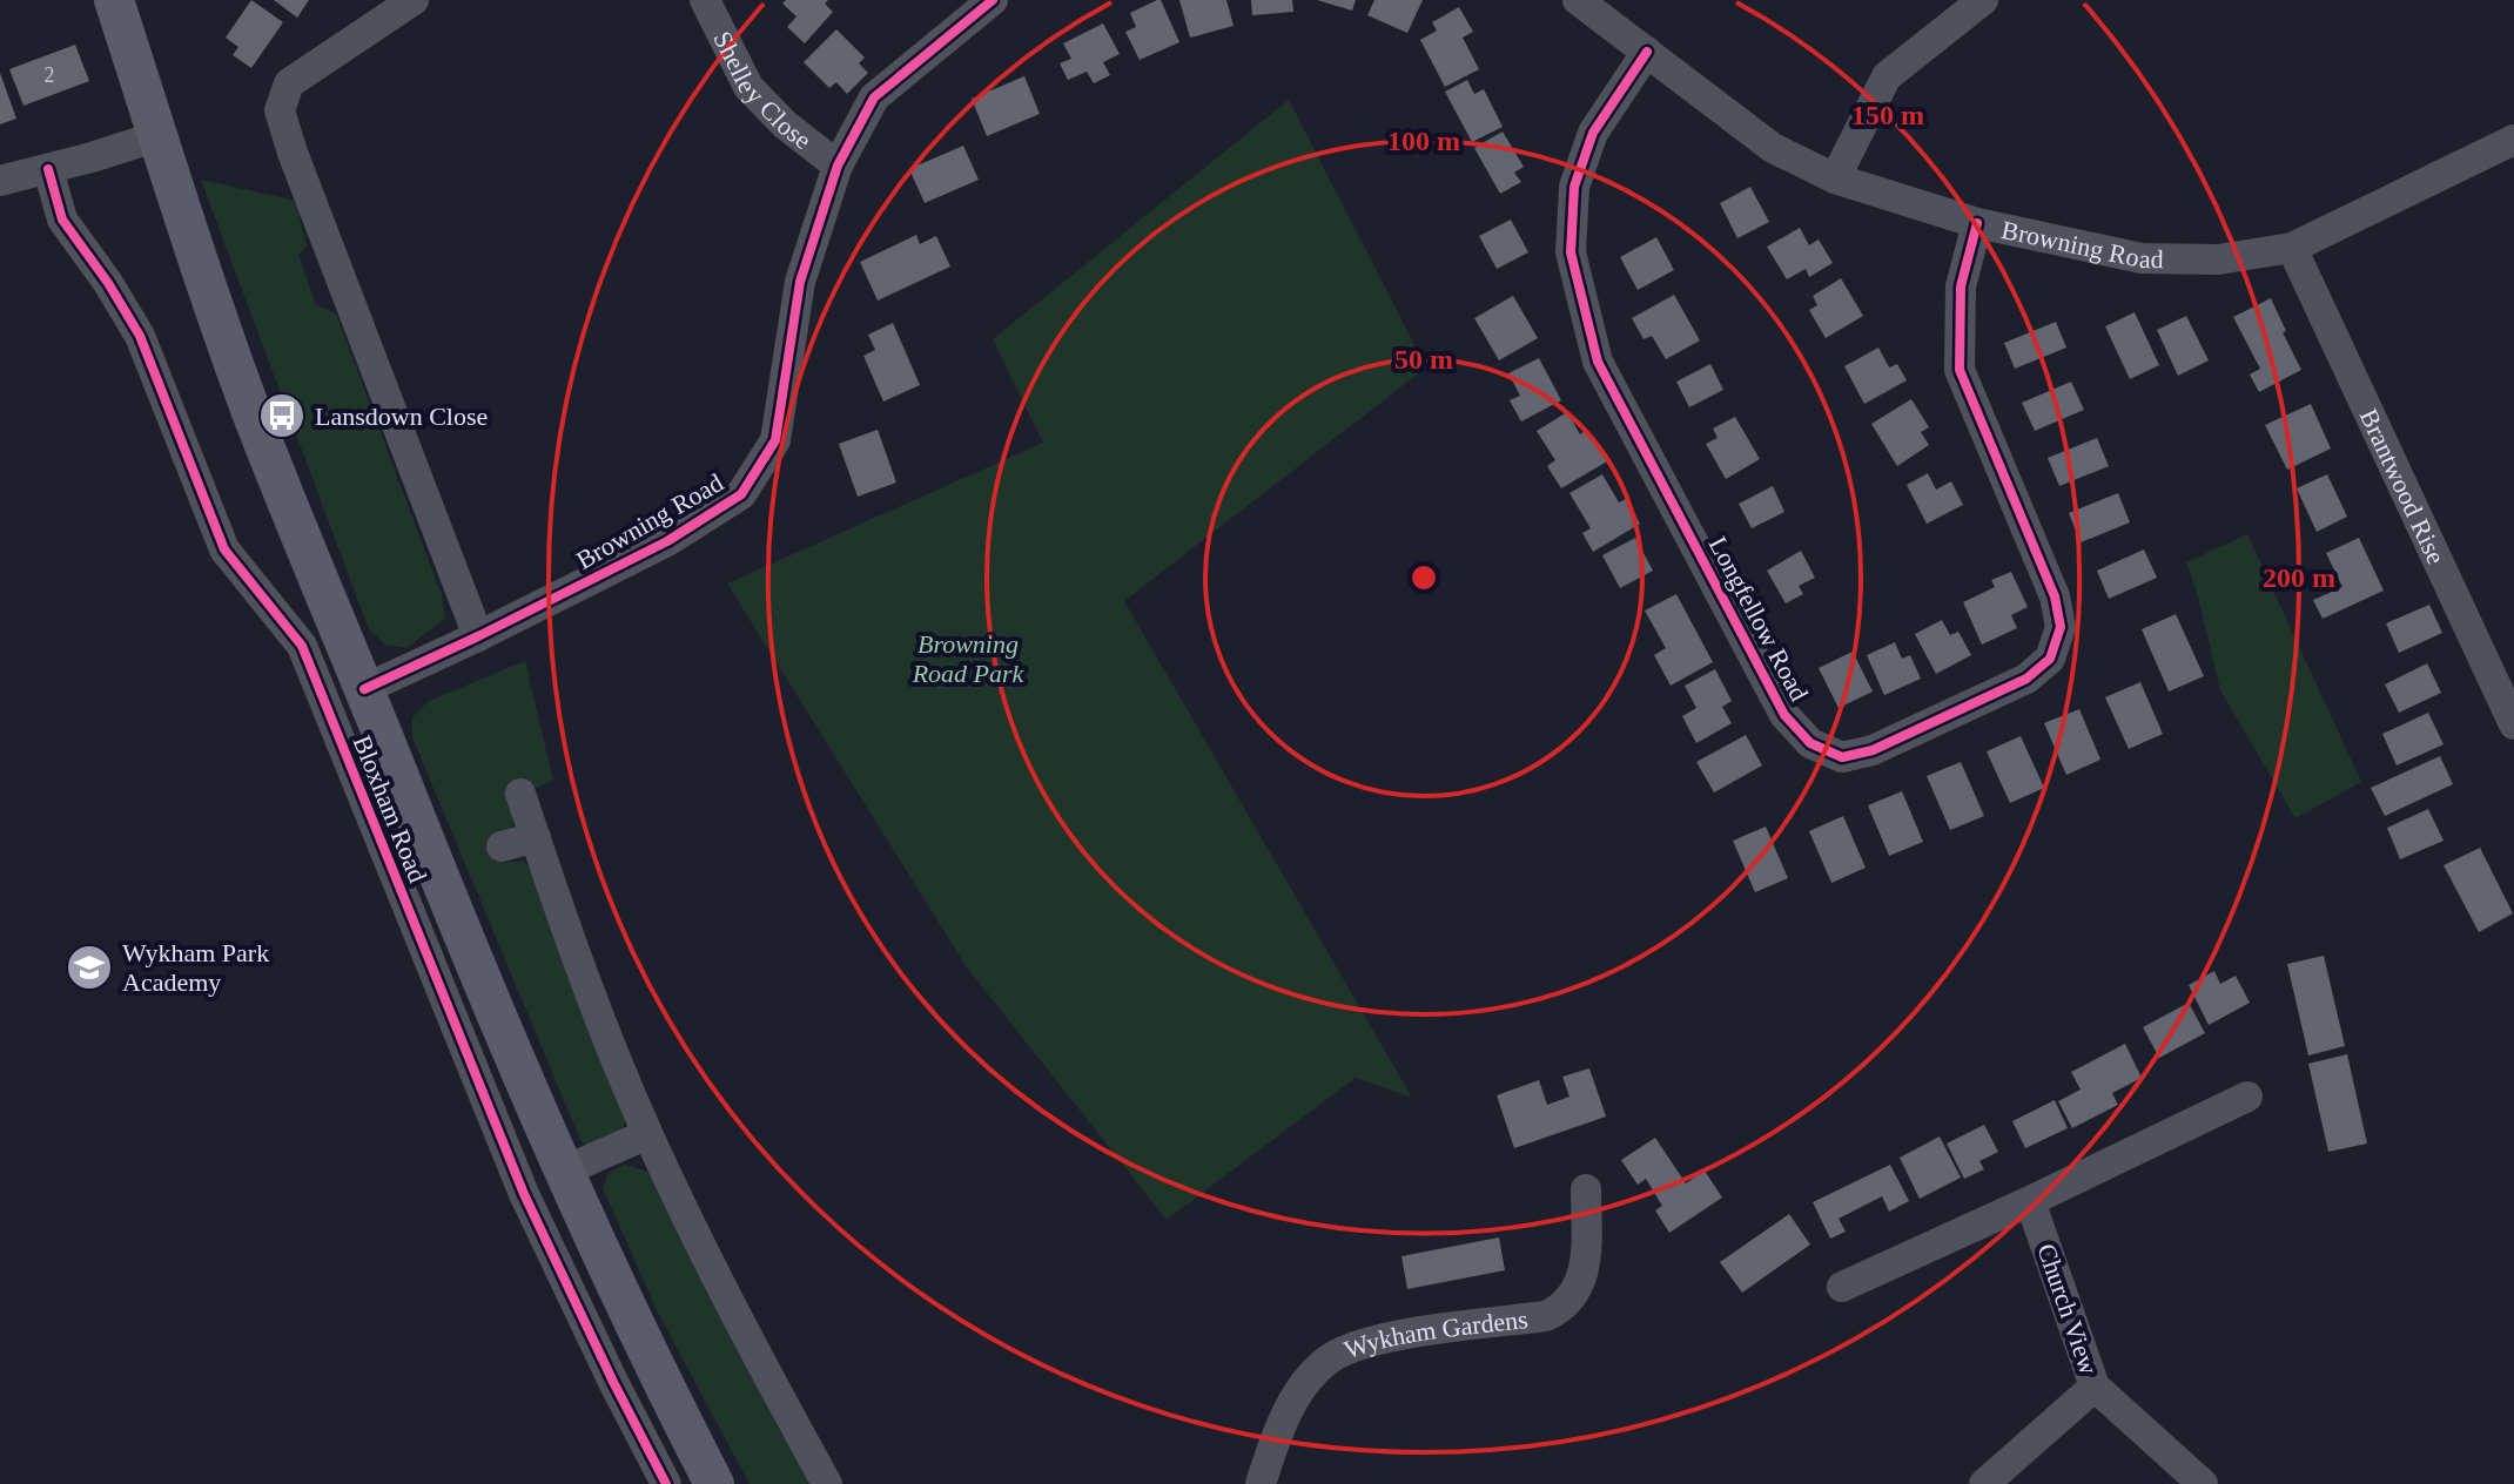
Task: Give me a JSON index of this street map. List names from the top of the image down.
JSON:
{
  "streets": {
    "main road": ["Bloxham Road"],
    "street": [
      "Shelley Close",
      "Browning Road",
      "Brantwood Rise",
      "Longfellow Road",
      "Church View",
      "Wykham Gardens"
    ]
  },
  "crossings": [
    ["Shelley Close", "Browning Road"],
    ["Browning Road", "Brantwood Rise"],
    ["Browning Road", "Longfellow Road"],
    ["Browning Road", "Bloxham Road"]
  ],
  "parks": ["Browning Road Park"],
  "places": {
    "bus stop": ["Lansdown Close"],
    "school or university": ["Wykham Park Academy"]
  },
  "house_numbers": ["2"],
  "rings": [
    "150 m",
    "100 m",
    "50 m",
    "200 m"
  ]
}
